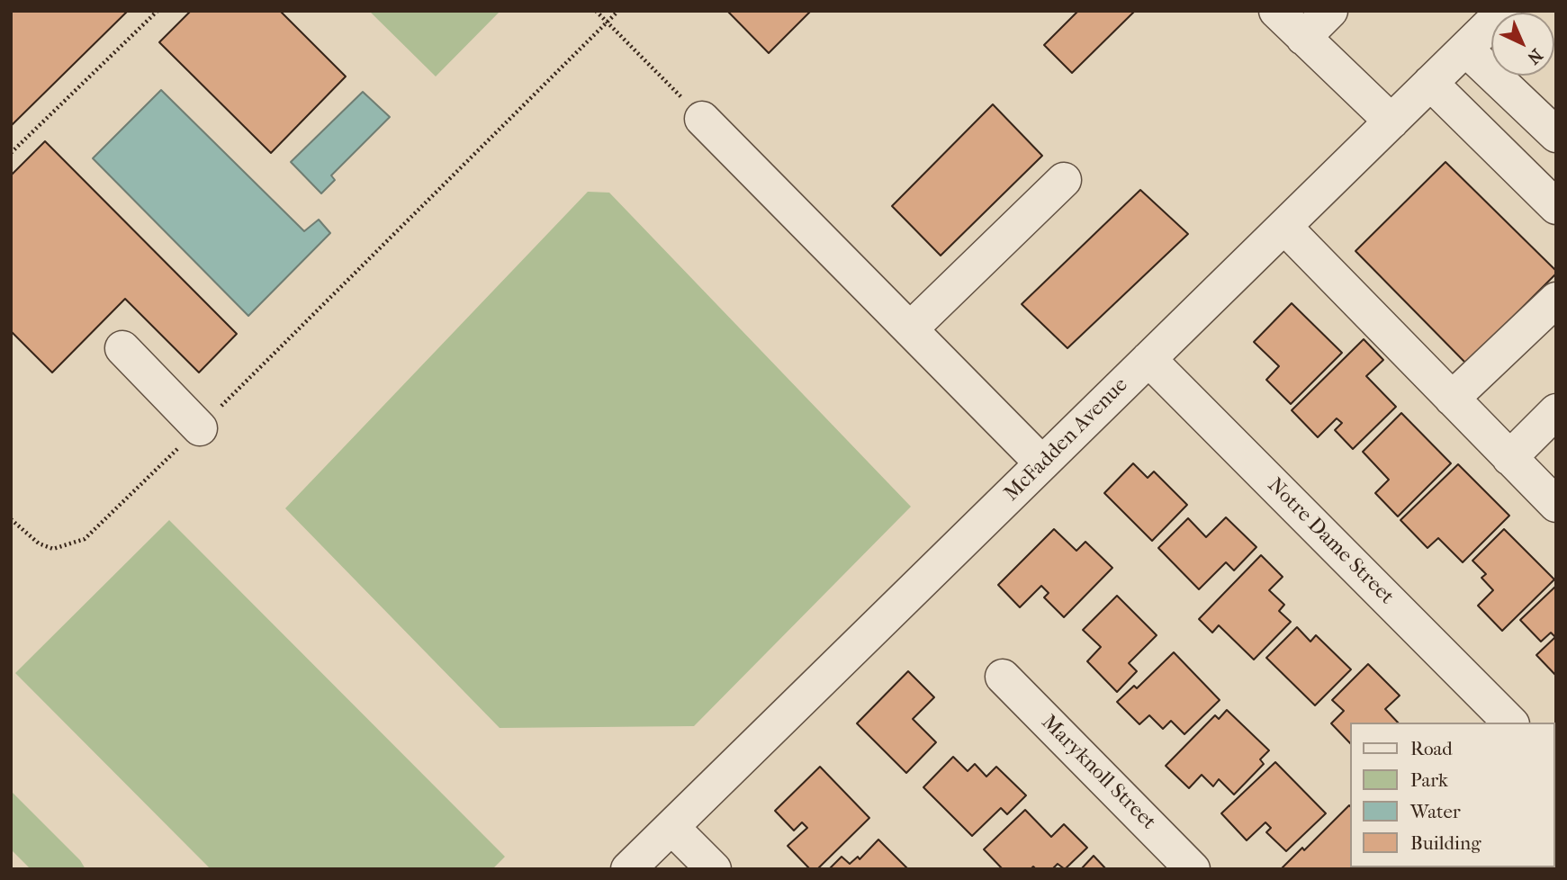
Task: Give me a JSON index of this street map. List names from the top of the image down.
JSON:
{
  "streets": {
    "street": ["McFadden Avenue", "Notre Dame Street", "Maryknoll Street"]
  },
  "crossings": [
    ["McFadden Avenue", "Notre Dame Street"]
  ],
  "legend": [
    "Road",
    "Park",
    "Water",
    "Building"
  ],
  "north": "bottom right"
}
